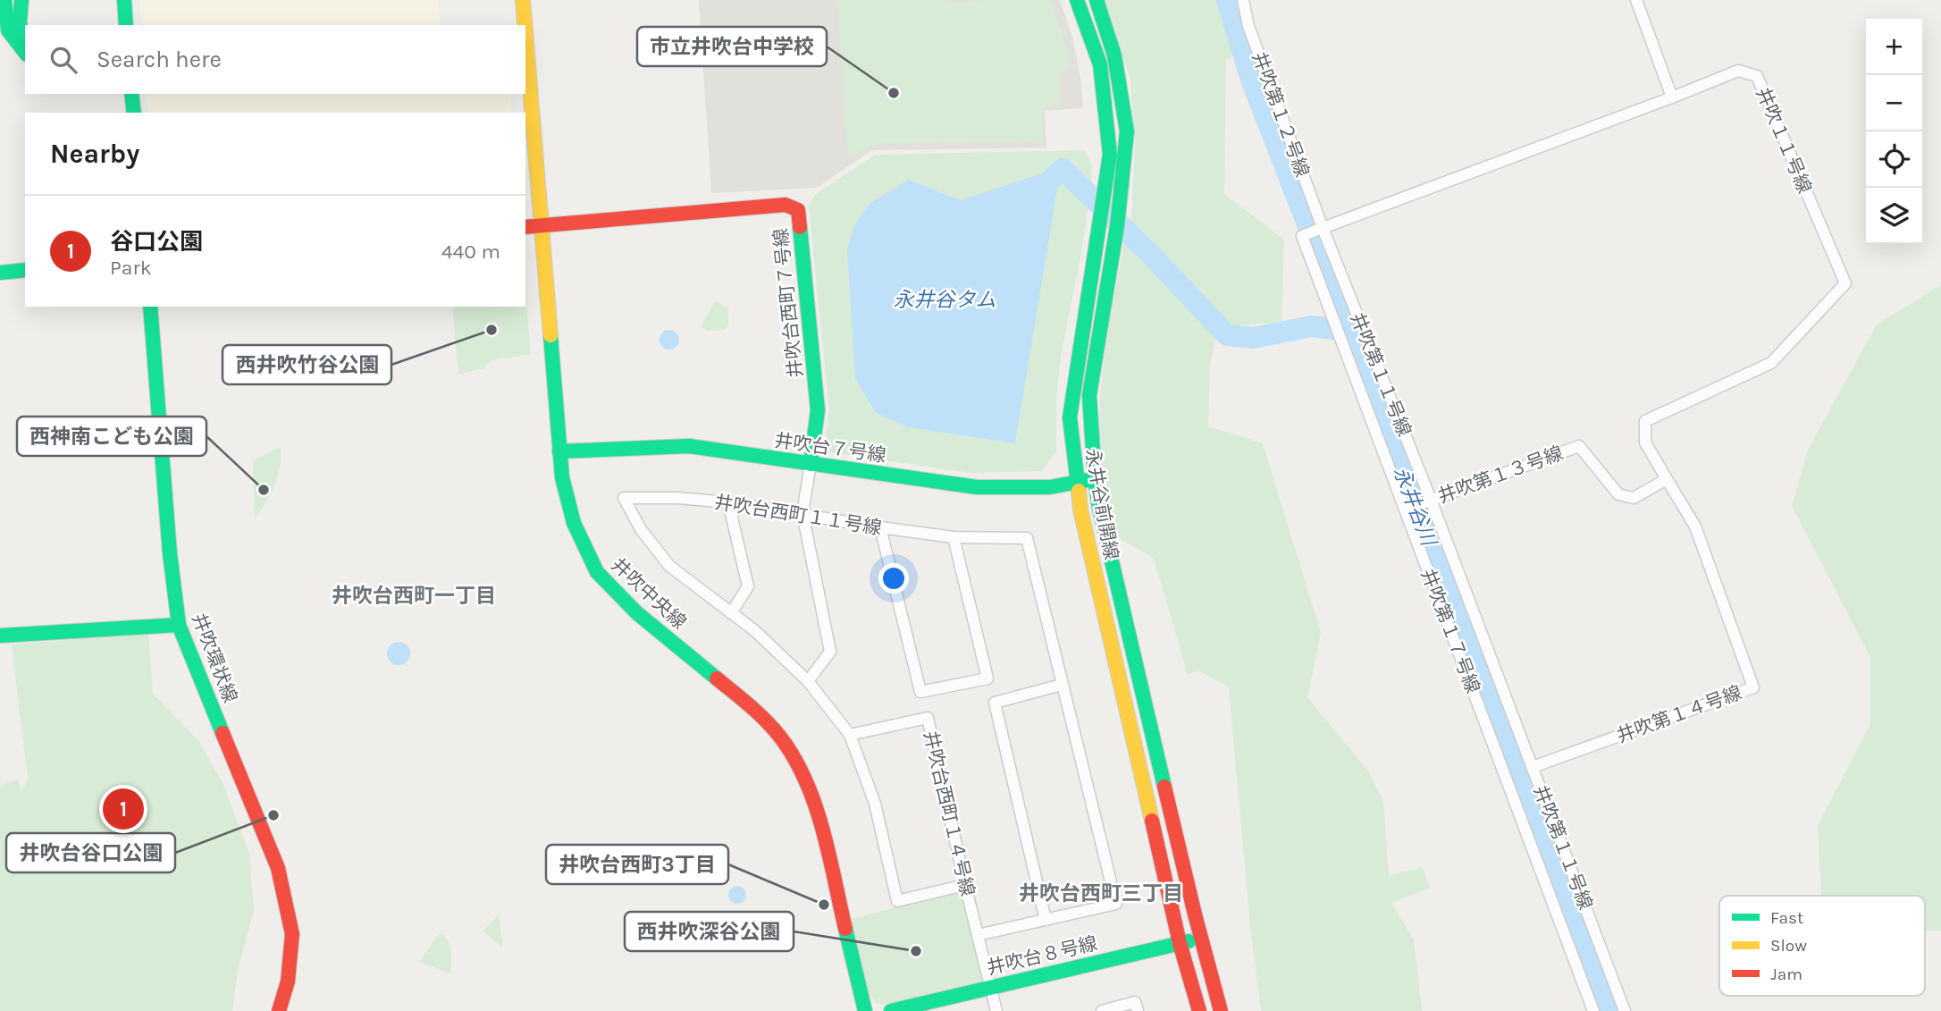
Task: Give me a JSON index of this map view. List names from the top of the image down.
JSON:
{
  "streets": {
    "street": [
      "井吹第１２号線",
      "井吹１１号線",
      "井吹台西町７号線",
      "井吹第１１号線",
      "井吹台７号線",
      "井吹第１３号線",
      "永井谷前開線",
      "井吹台西町１１号線",
      "井吹中央線",
      "井吹第１７号線",
      "井吹環状線",
      "井吹第１４号線",
      "井吹台西町１４号線",
      "井吹台８号線"
    ]
  },
  "crossings": [
    ["井吹第１２号線", "井吹第１１号線"],
    ["井吹第１２号線", "井吹第１７号線"],
    ["井吹１１号線", "井吹第１３号線"],
    ["井吹１１号線", "井吹第１４号線"],
    ["井吹台西町７号線", "井吹台７号線"],
    ["井吹台西町７号線", "井吹中央線"],
    ["井吹第１１号線", "井吹第１３号線"],
    ["井吹第１１号線", "井吹第１７号線"],
    ["井吹第１１号線", "井吹第１４号線"],
    ["井吹台７号線", "永井谷前開線"],
    ["井吹台７号線", "井吹中央線"],
    ["井吹第１３号線", "井吹第１７号線"],
    ["井吹第１３号線", "井吹第１４号線"],
    ["永井谷前開線", "井吹台８号線"],
    ["井吹台西町１１号線", "井吹台西町１４号線"],
    ["井吹台西町１４号線", "井吹台８号線"]
  ],
  "districts": ["井吹台西町一丁目", "井吹台西町三丁目"],
  "water": ["永井谷タム", "永井谷川"],
  "places": [
    "市立井吹台中学校",
    "西井吹竹谷公園",
    "西神南こども公園",
    "井吹台谷口公園",
    "井吹台西町3丁目",
    "西井吹深谷公園"
  ],
  "legend": ["Fast", "Slow", "Jam"],
  "page": {
    "map_buttons": ["+", "−"],
    "search": "Search here",
    "heading": "Nearby",
    "list": [
      {
        "mark": "1",
        "name": "谷口公園",
        "note": "Park",
        "value": "440 m"
      }
    ],
    "pins": "1"
  }
}
